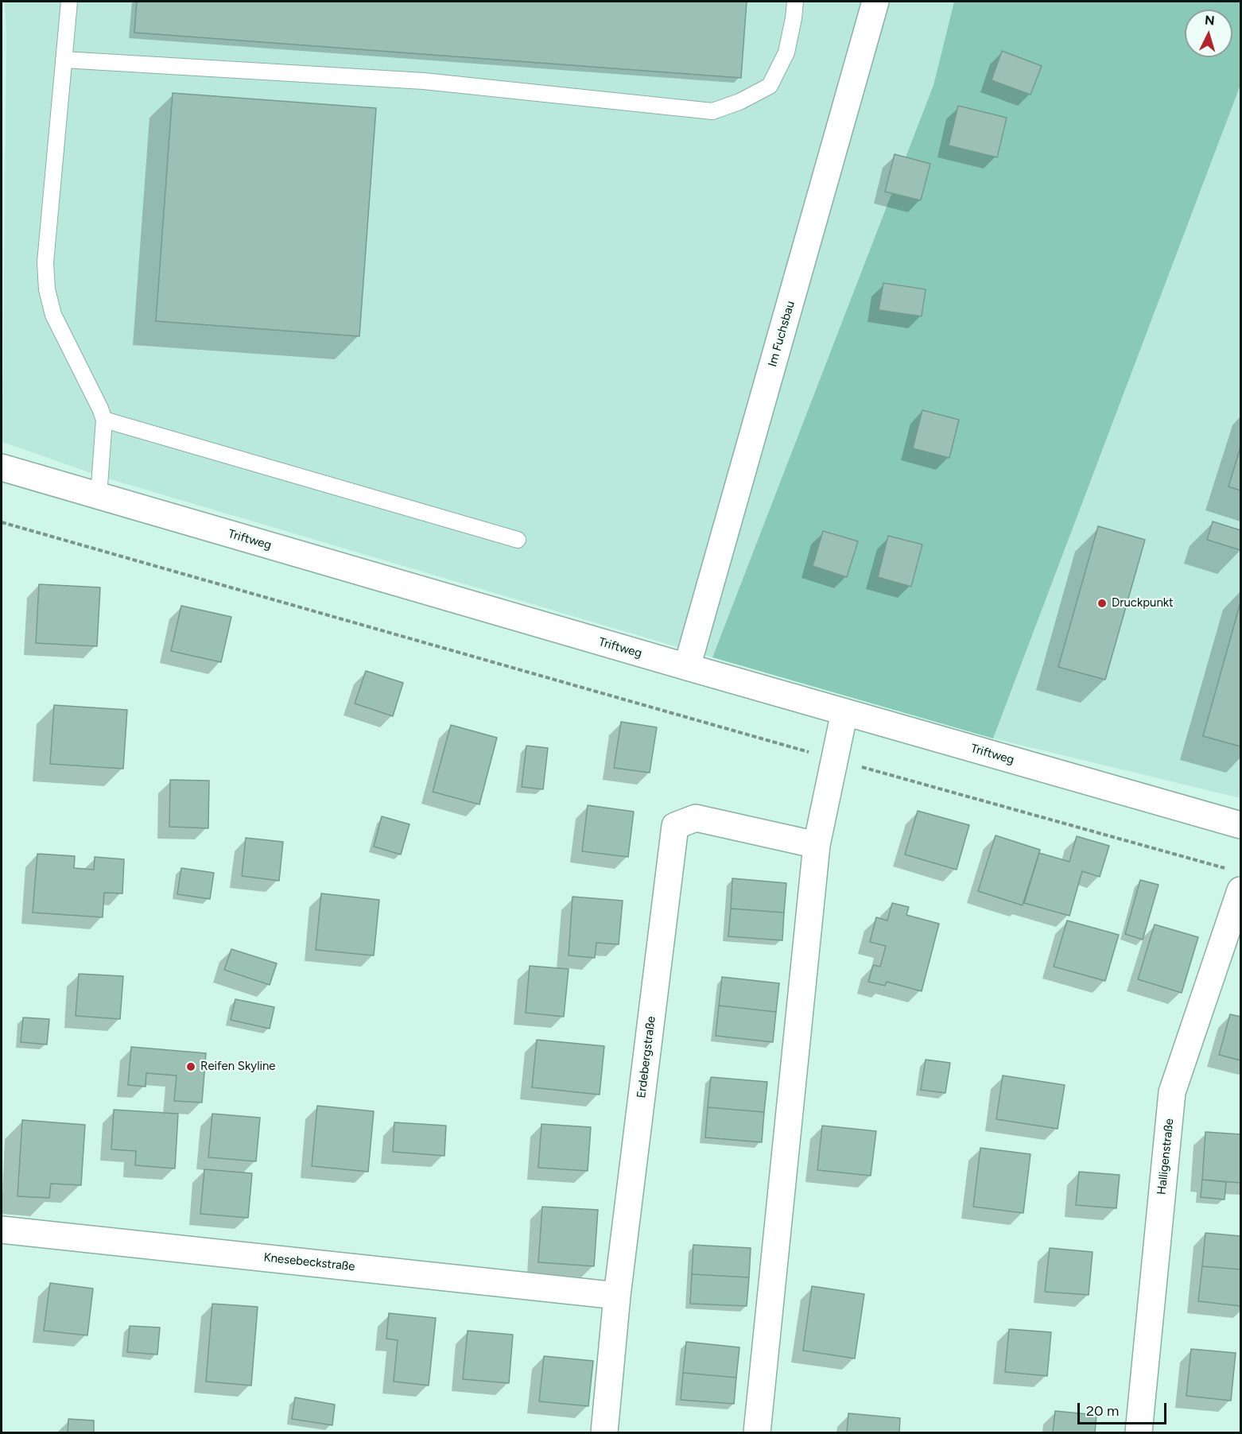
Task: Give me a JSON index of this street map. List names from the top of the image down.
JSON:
{
  "streets": {
    "street": [
      "Im Fuchsbau",
      "Triftweg",
      "Erdebergstraße",
      "Halligenstraße",
      "Knesebeckstraße"
    ]
  },
  "crossings": [
    ["Im Fuchsbau", "Triftweg"],
    ["Erdebergstraße", "Knesebeckstraße"]
  ],
  "places": ["Druckpunkt", "Reifen Skyline"],
  "scale_bar": "20 m",
  "north": "top"
}
